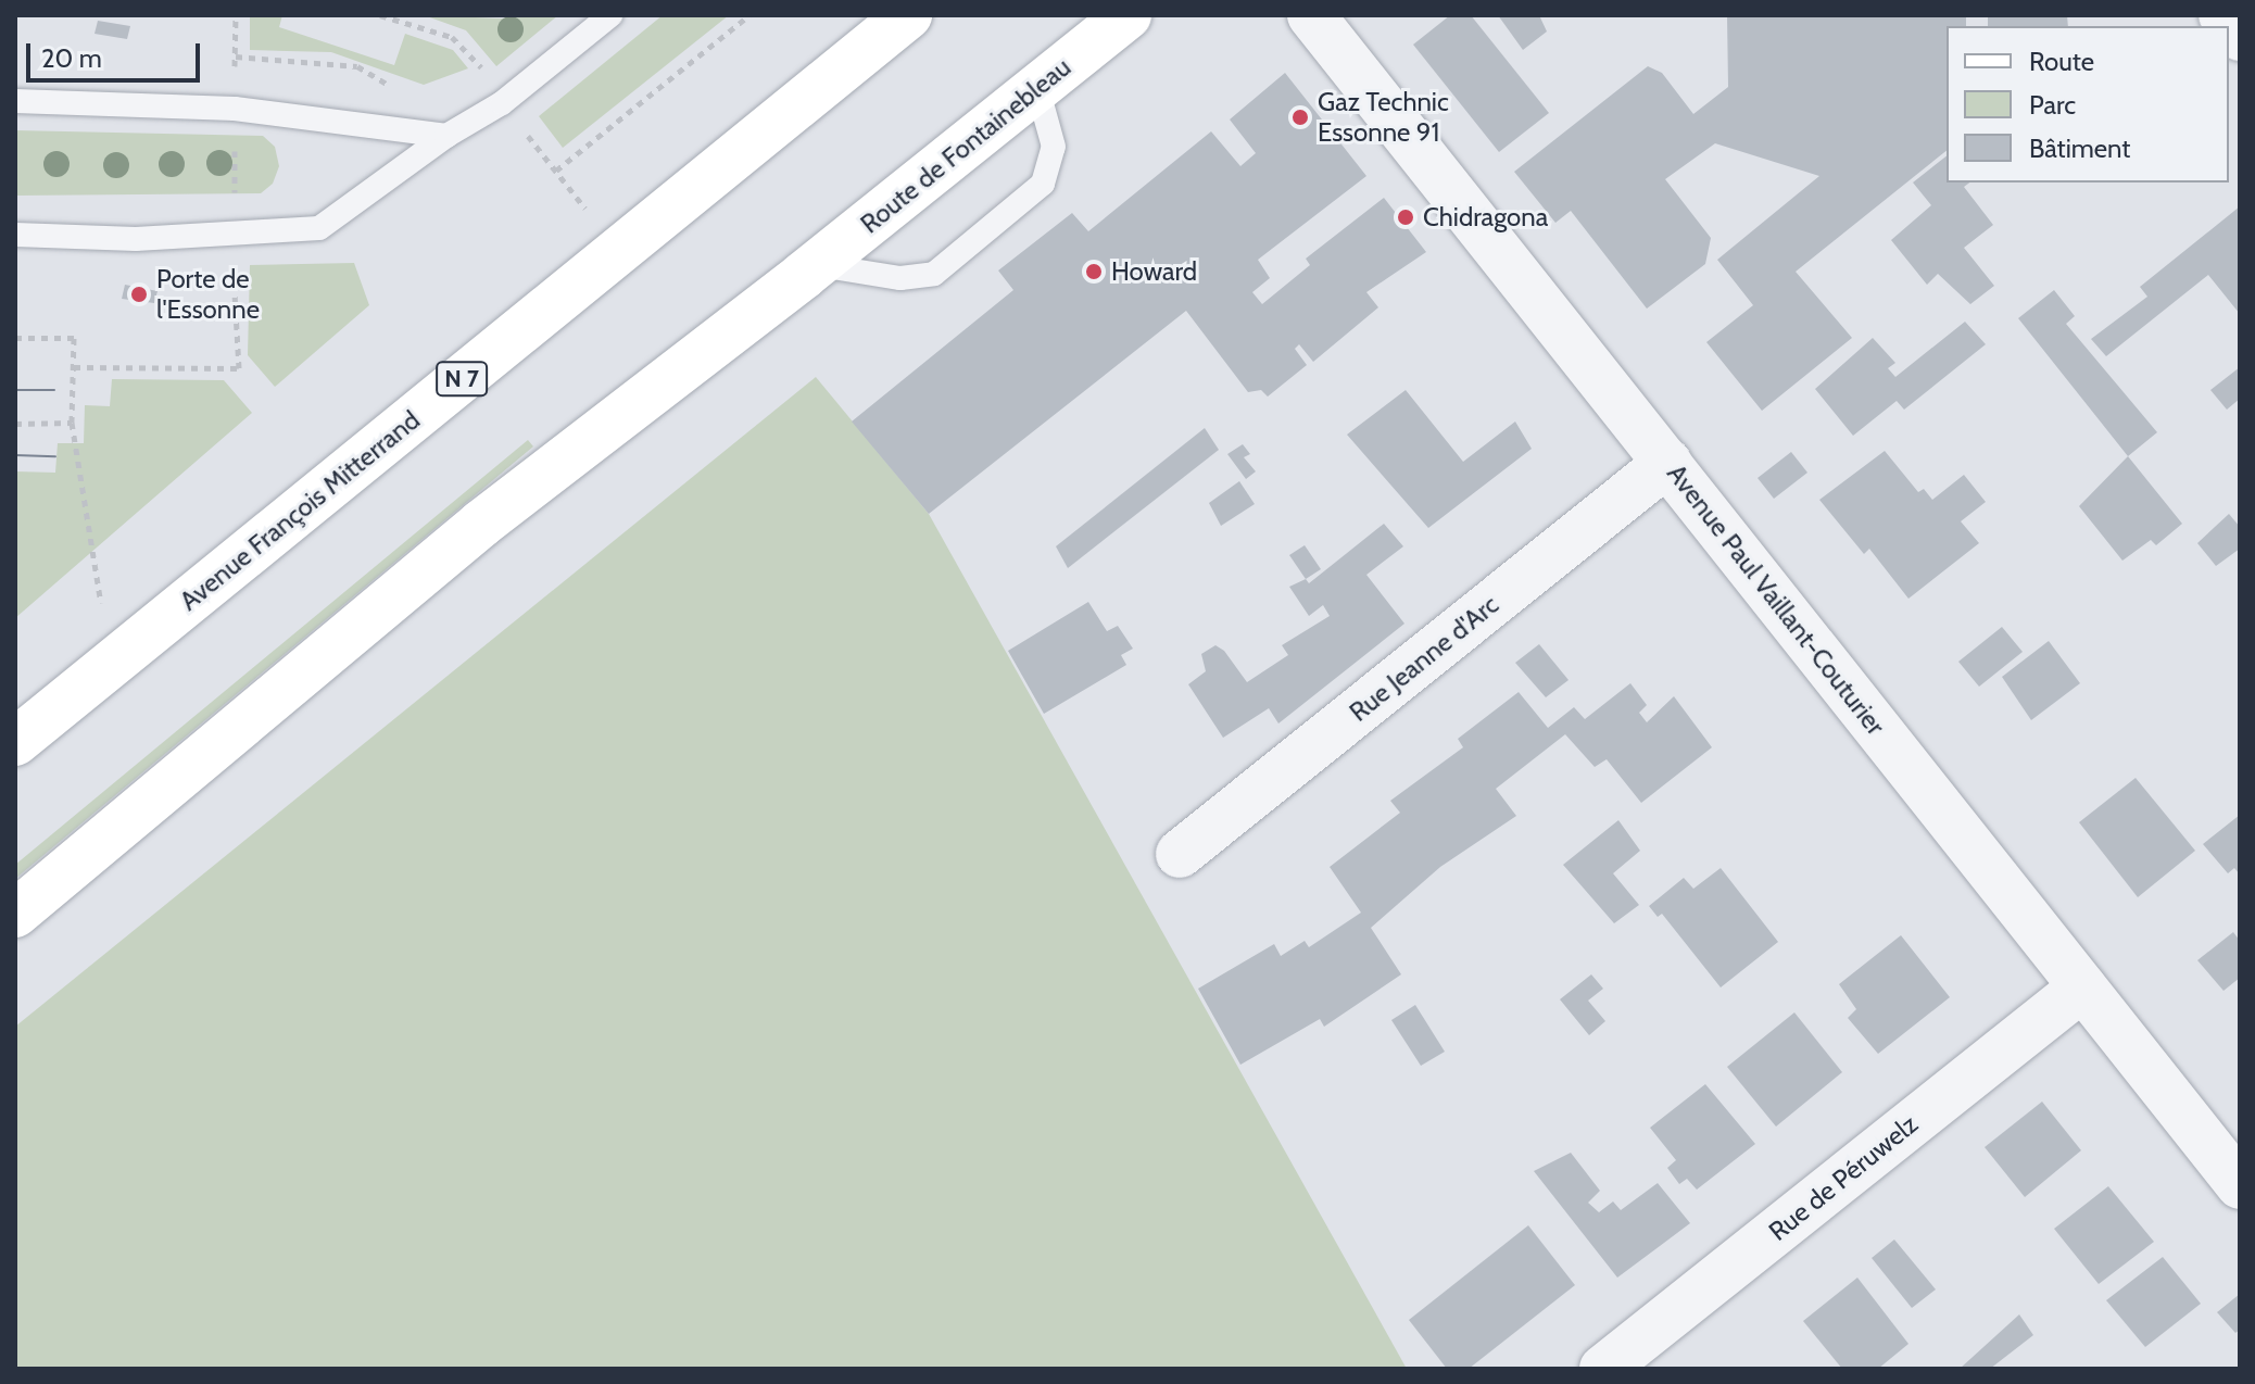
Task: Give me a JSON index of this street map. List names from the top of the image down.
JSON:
{
  "streets": {
    "main road": ["Route de Fontainebleau", "N 7", "Avenue François Mitterrand"],
    "street": ["Avenue Paul Vaillant-Couturier", "Rue Jeanne d'Arc", "Rue de Péruwelz"]
  },
  "crossings": [
    ["Avenue Paul Vaillant-Couturier", "Rue Jeanne d'Arc"],
    ["Avenue Paul Vaillant-Couturier", "Rue de Péruwelz"]
  ],
  "places": [
    "Gaz Technic Essonne 91",
    "Chidragona",
    "Howard",
    "Porte de l'Essonne"
  ],
  "legend": ["Route", "Parc", "Bâtiment"],
  "scale_bar": "20 m"
}
